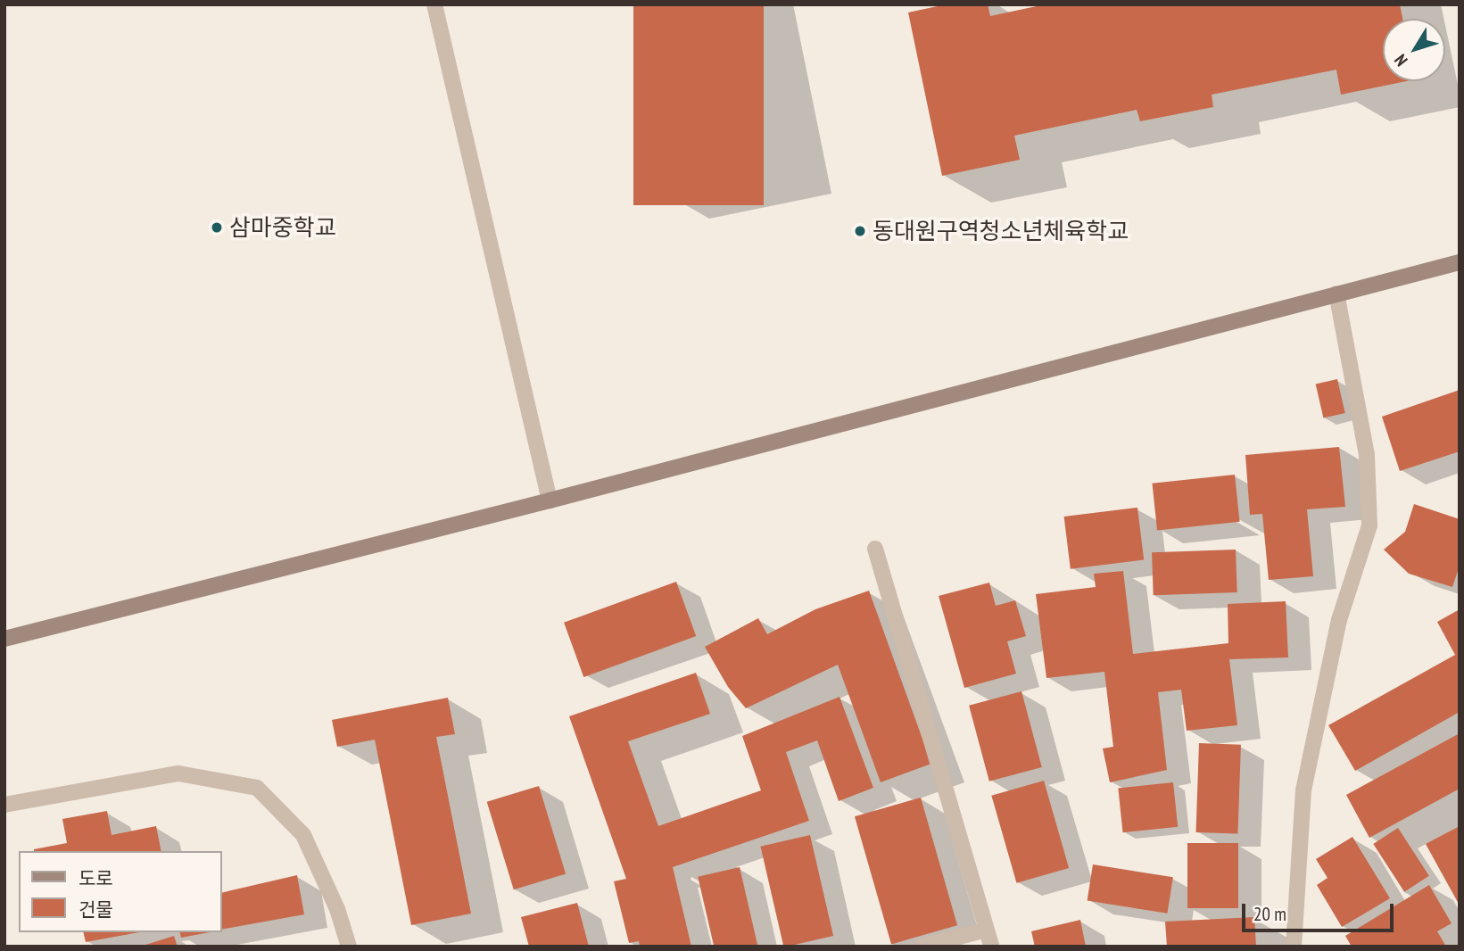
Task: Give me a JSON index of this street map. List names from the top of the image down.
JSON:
{
  "places": ["삼마중학교", "동대원구역청소년체육학교"],
  "legend": ["도로", "건물"],
  "scale_bar": "20 m",
  "north": "bottom left"
}
